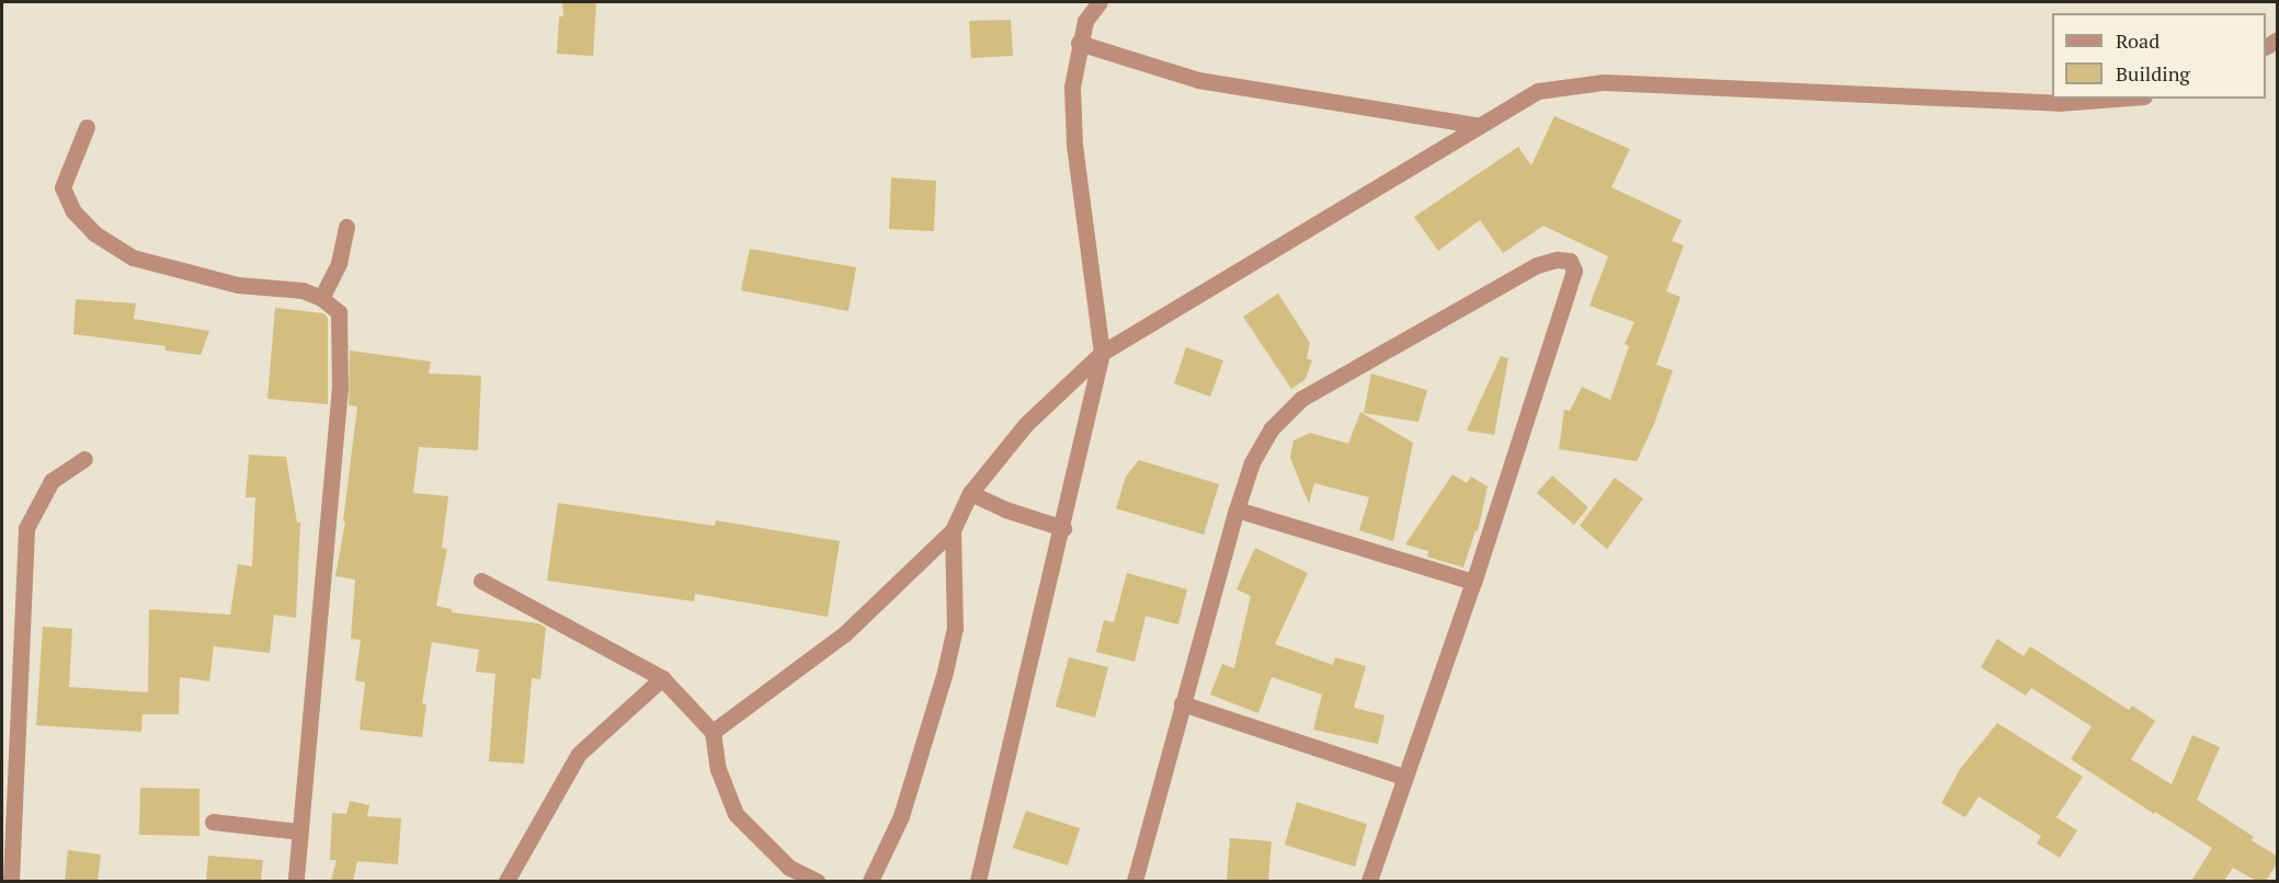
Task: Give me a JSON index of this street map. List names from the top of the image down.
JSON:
{
  "legend": ["Road", "Building"]
}
